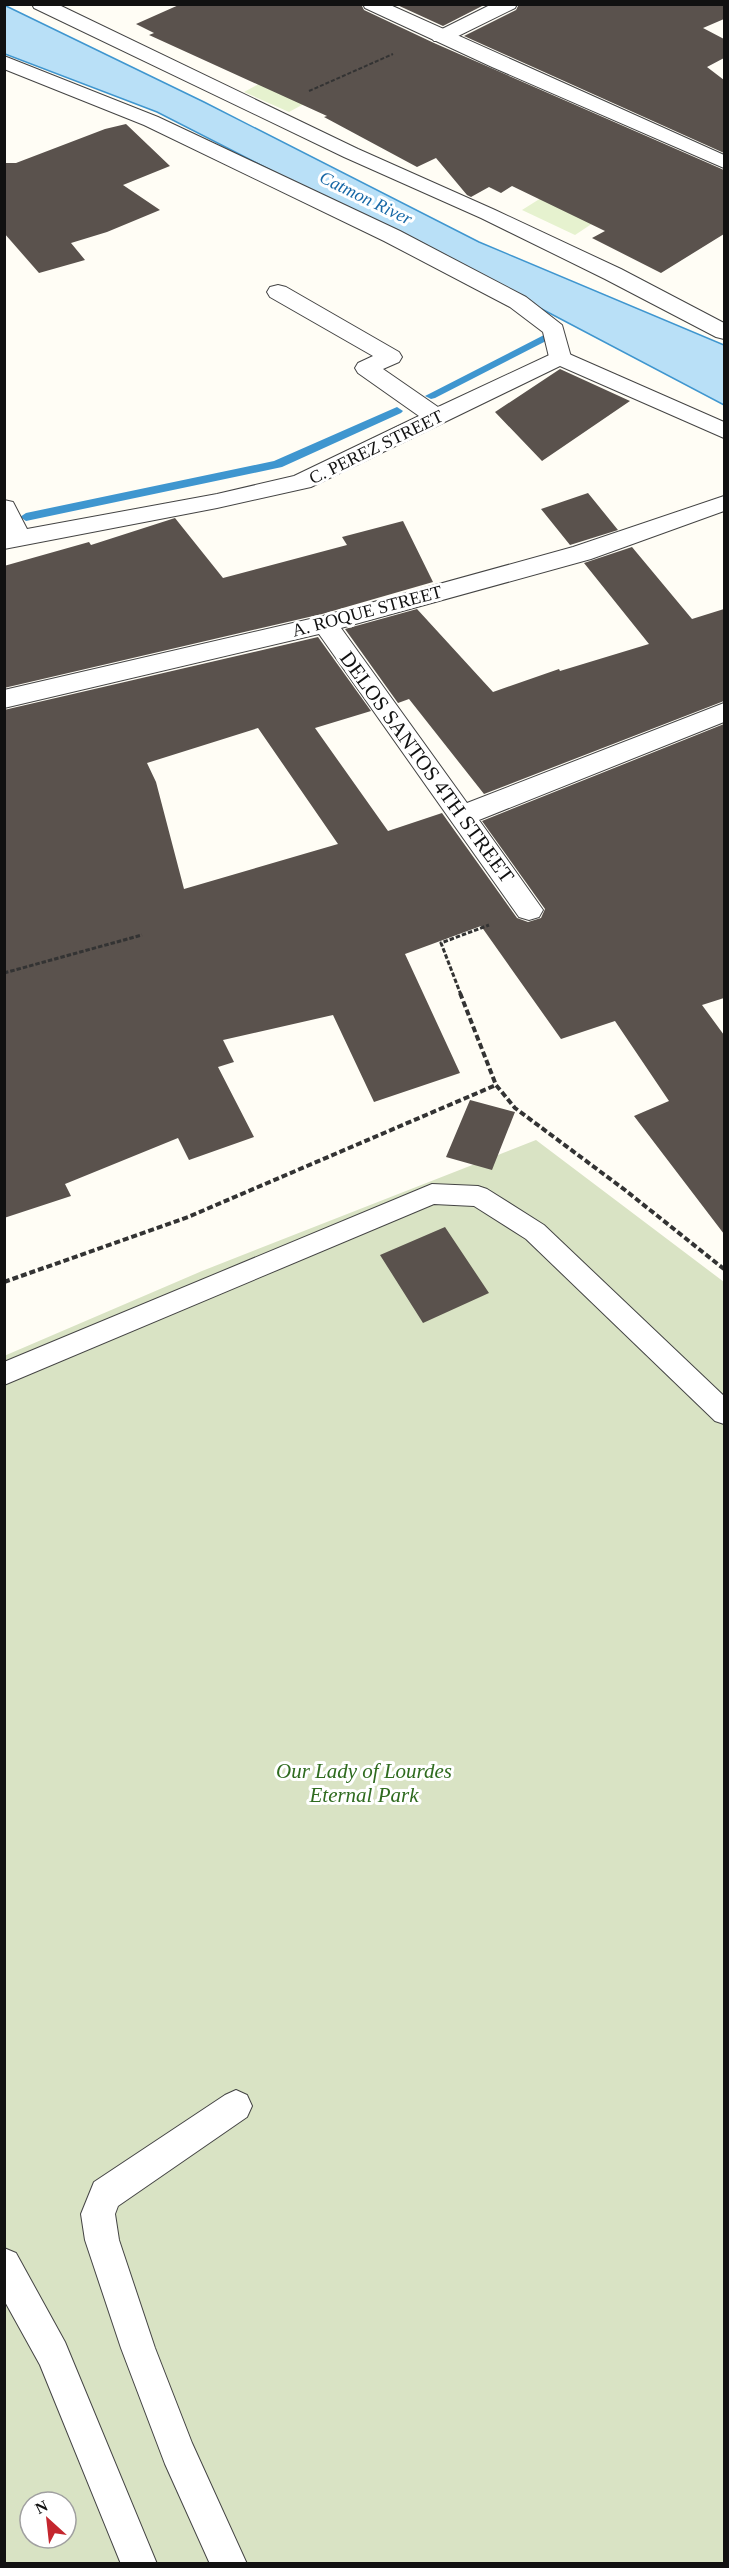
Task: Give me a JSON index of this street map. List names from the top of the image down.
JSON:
{
  "streets": {
    "street": ["C. PEREZ STREET", "A. ROQUE STREET", "DELOS SANTOS 4TH STREET"]
  },
  "crossings": [
    ["A. ROQUE STREET", "DELOS SANTOS 4TH STREET"]
  ],
  "water": ["Catmon River"],
  "parks": ["Our Lady of Lourdes Eternal Park"],
  "north": "top left"
}
